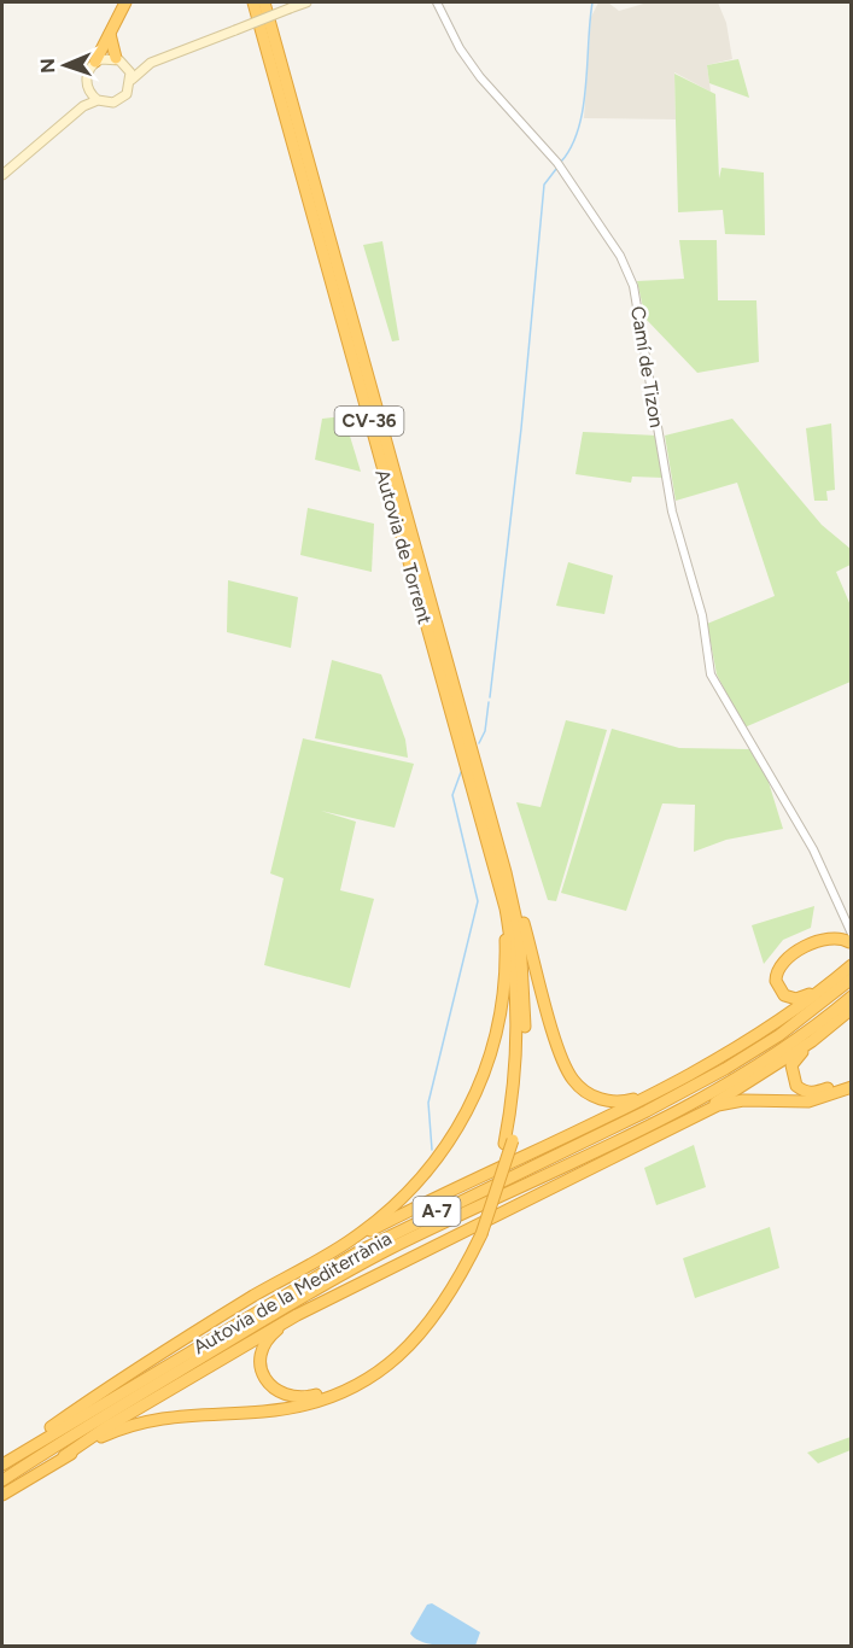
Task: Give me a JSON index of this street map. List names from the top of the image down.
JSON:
{
  "streets": {
    "highway": [
      "CV-36",
      "Autovia de Torrent",
      "A-7",
      "Autovia de la Mediterrània"
    ],
    "street": ["Camí de Tizon"]
  },
  "north": "left"
}
